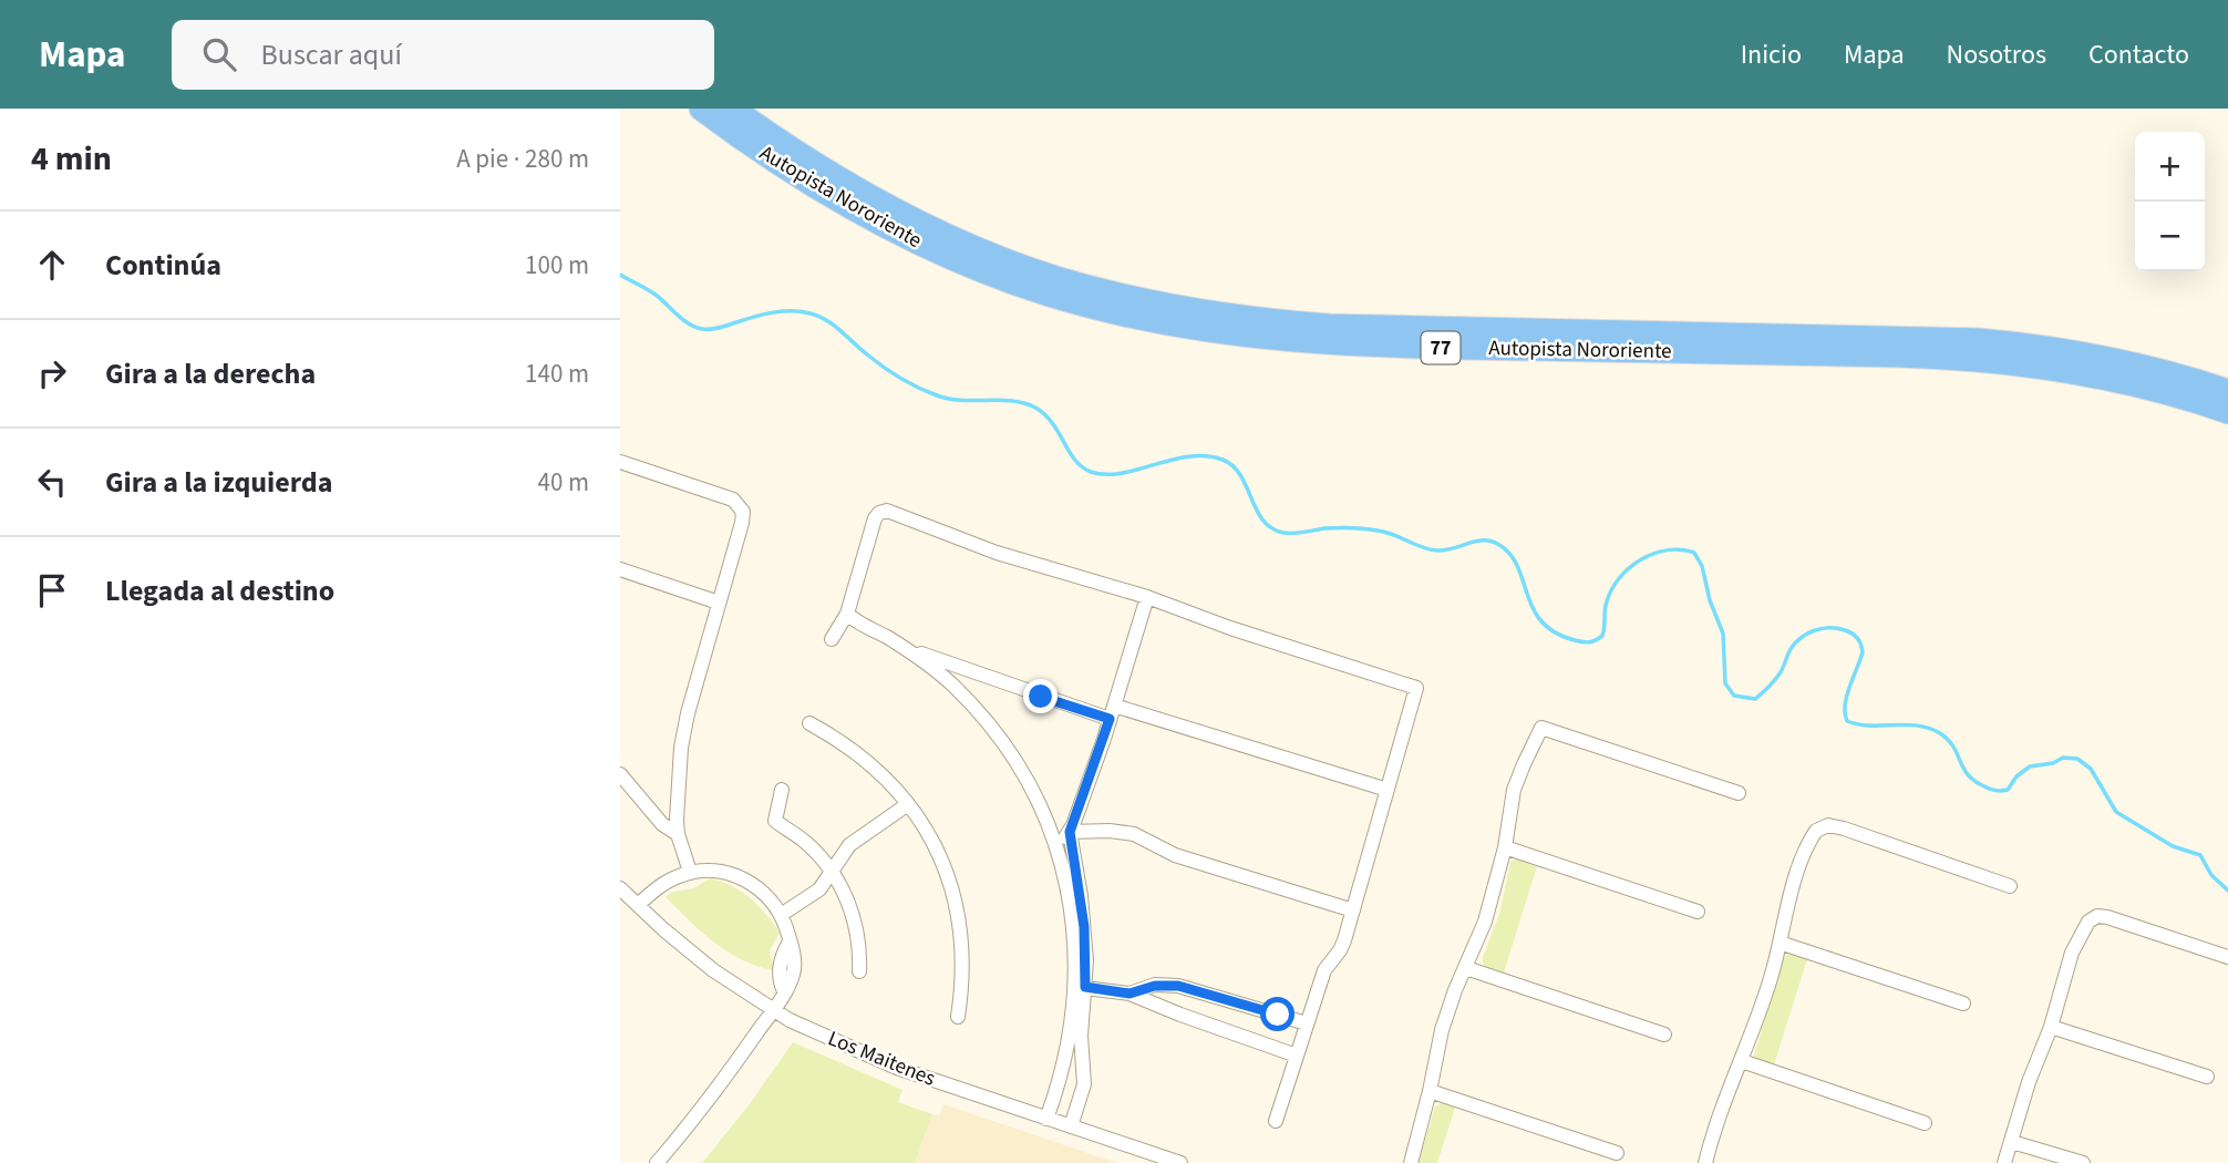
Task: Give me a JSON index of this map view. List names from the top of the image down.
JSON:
{
  "streets": {
    "highway": ["Autopista Nororiente", "77"],
    "street": ["Los Maitenes"]
  },
  "page": {
    "header": "Mapa",
    "search": "Buscar aquí",
    "nav": [
      "Inicio",
      "Mapa",
      "Nosotros",
      "Contacto"
    ],
    "heading": ["4 min", "A pie · 280 m"],
    "map_buttons": ["+", "−"],
    "list": [
      ["Continúa", "100 m"],
      ["Gira a la derecha", "140 m"],
      ["Gira a la izquierda", "40 m"],
      "Llegada al destino"
    ]
  }
}
